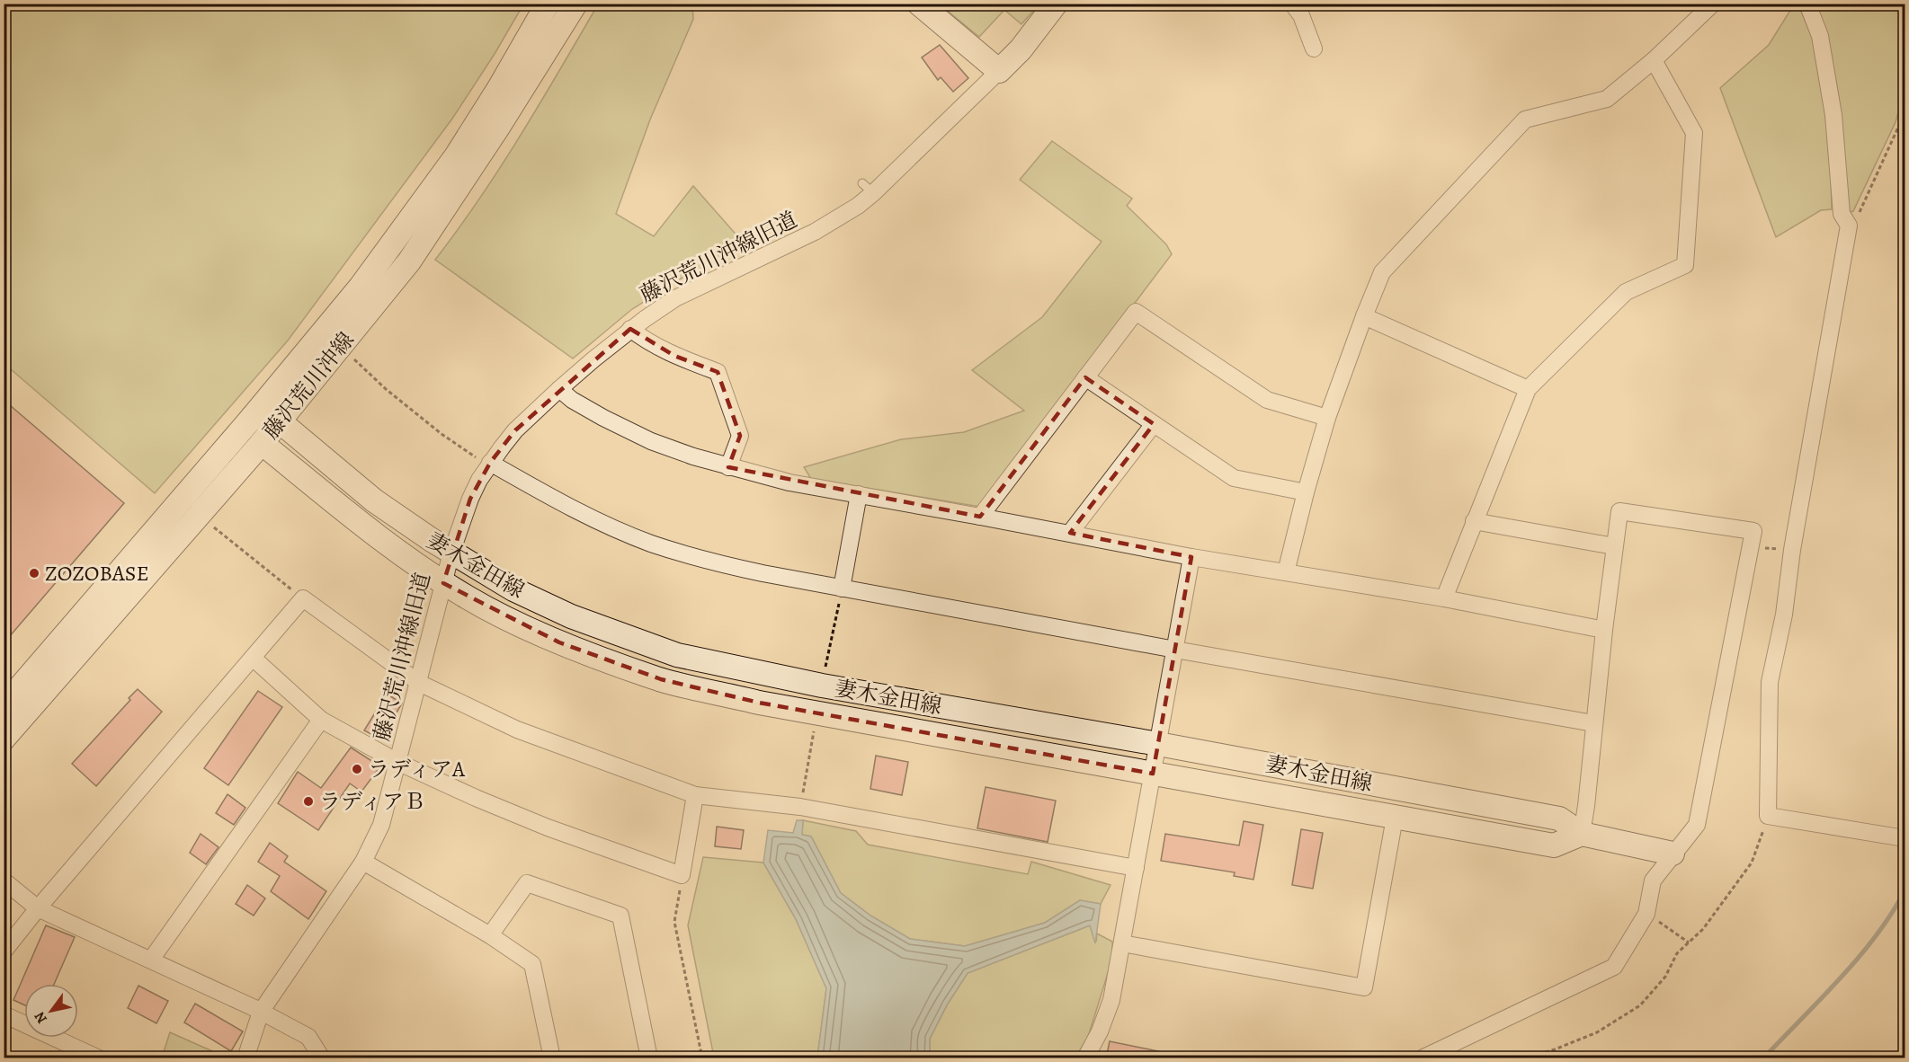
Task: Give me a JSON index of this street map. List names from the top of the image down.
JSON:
{
  "streets": {
    "street": ["藤沢荒川沖線旧道", "藤沢荒川沖線", "妻木金田線"]
  },
  "crossings": [
    ["藤沢荒川沖線旧道", "妻木金田線"],
    ["藤沢荒川沖線", "妻木金田線"]
  ],
  "places": ["ZOZOBASE", "ラディアA", "ラディアＢ"],
  "north": "bottom left"
}
